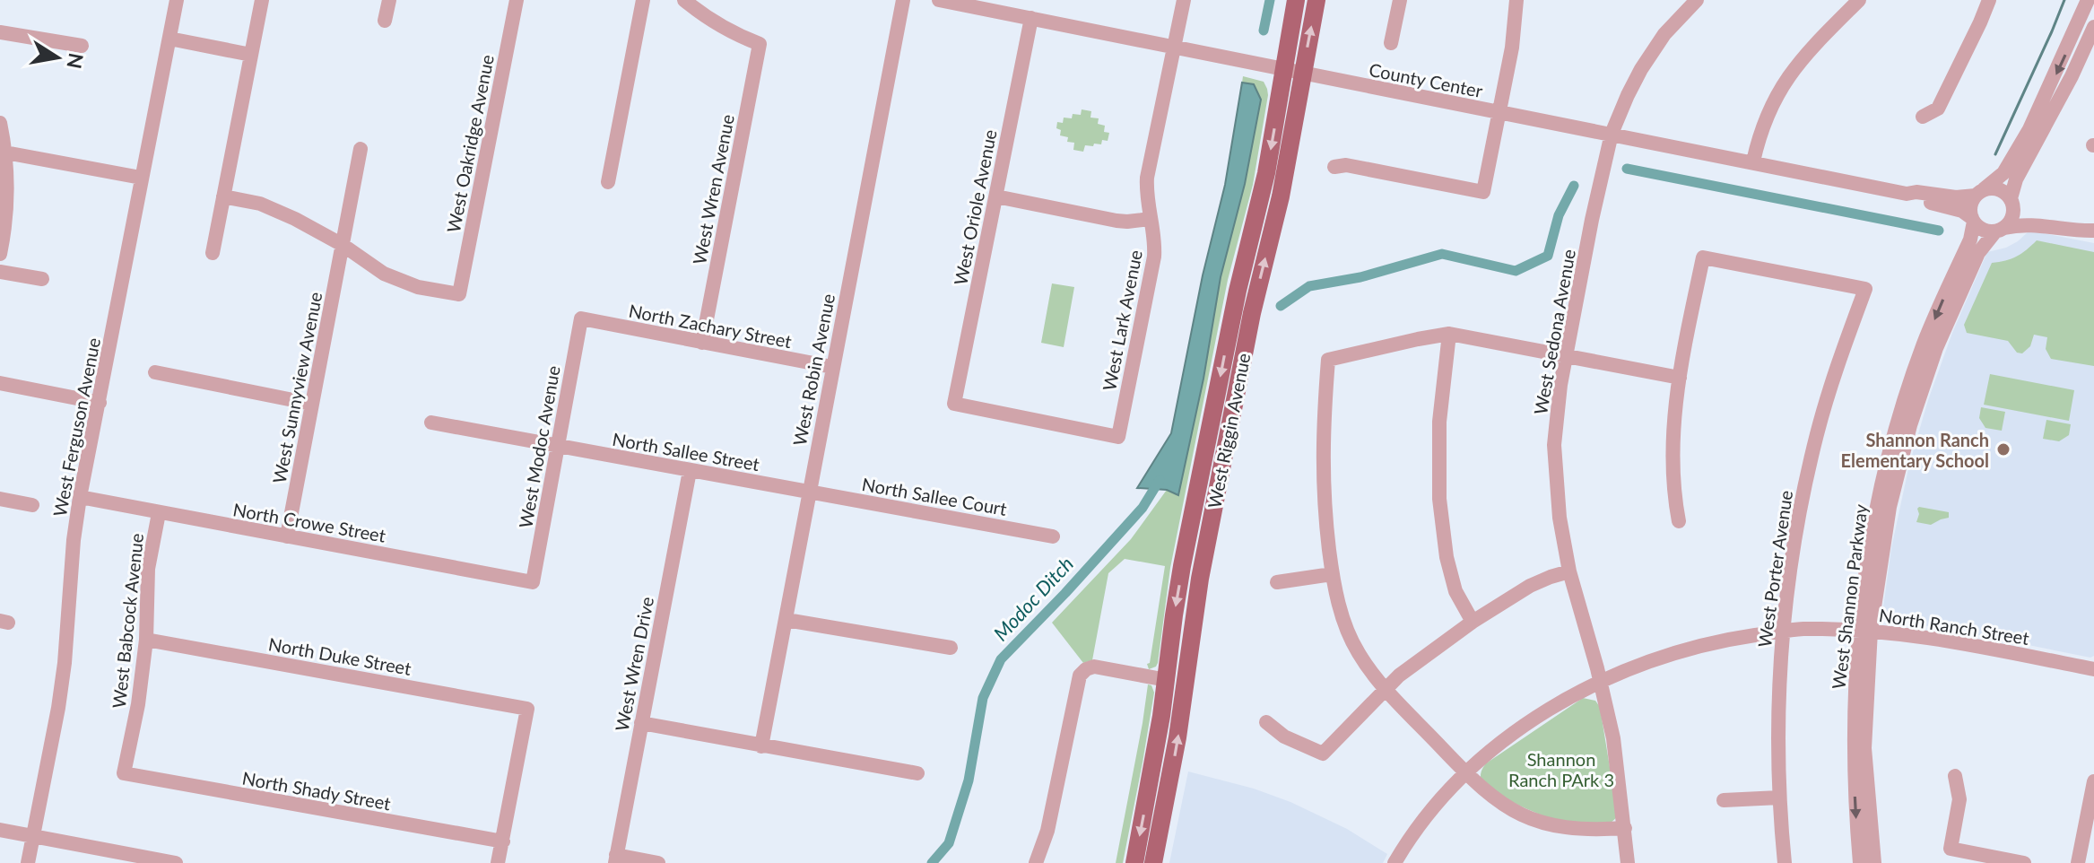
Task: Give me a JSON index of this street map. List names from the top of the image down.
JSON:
{
  "streets": {
    "main road": ["West Riggin Avenue"],
    "street": [
      "County Center",
      "West Oakridge Avenue",
      "West Wren Avenue",
      "West Oriole Avenue",
      "West Lark Avenue",
      "North Zachary Street",
      "West Sedona Avenue",
      "West Robin Avenue",
      "West Sunnyview Avenue",
      "West Ferguson Avenue",
      "West Modoc Avenue",
      "North Sallee Street",
      "North Sallee Court",
      "North Crowe Street",
      "West Porter Avenue",
      "West Shannon Parkway",
      "West Babcock Avenue",
      "North Ranch Street",
      "North Duke Street",
      "West Wren Drive",
      "North Shady Street"
    ]
  },
  "crossings": [
    ["County Center", "West Oriole Avenue"],
    ["County Center", "West Lark Avenue"],
    ["County Center", "West Sedona Avenue"],
    ["County Center", "West Riggin Avenue"],
    ["County Center", "West Shannon Parkway"],
    ["West Oakridge Avenue", "West Sunnyview Avenue"],
    ["West Wren Avenue", "North Zachary Street"],
    ["West Oriole Avenue", "West Lark Avenue"],
    ["North Zachary Street", "West Robin Avenue"],
    ["North Zachary Street", "West Modoc Avenue"],
    ["West Sedona Avenue", "North Ranch Street"],
    ["West Robin Avenue", "North Sallee Street"],
    ["West Robin Avenue", "North Sallee Court"],
    ["West Sunnyview Avenue", "North Crowe Street"],
    ["West Ferguson Avenue", "North Crowe Street"],
    ["West Modoc Avenue", "North Sallee Street"],
    ["West Modoc Avenue", "North Crowe Street"],
    ["North Sallee Street", "North Sallee Court"],
    ["North Sallee Street", "West Wren Drive"],
    ["North Crowe Street", "West Babcock Avenue"],
    ["West Porter Avenue", "North Ranch Street"],
    ["West Shannon Parkway", "North Ranch Street"],
    ["West Babcock Avenue", "North Duke Street"],
    ["West Babcock Avenue", "North Shady Street"],
    ["North Duke Street", "North Shady Street"]
  ],
  "water": ["Modoc Ditch"],
  "parks": ["Shannon Ranch PArk 3"],
  "places": ["Shannon Ranch Elementary School"],
  "north": "right"
}
